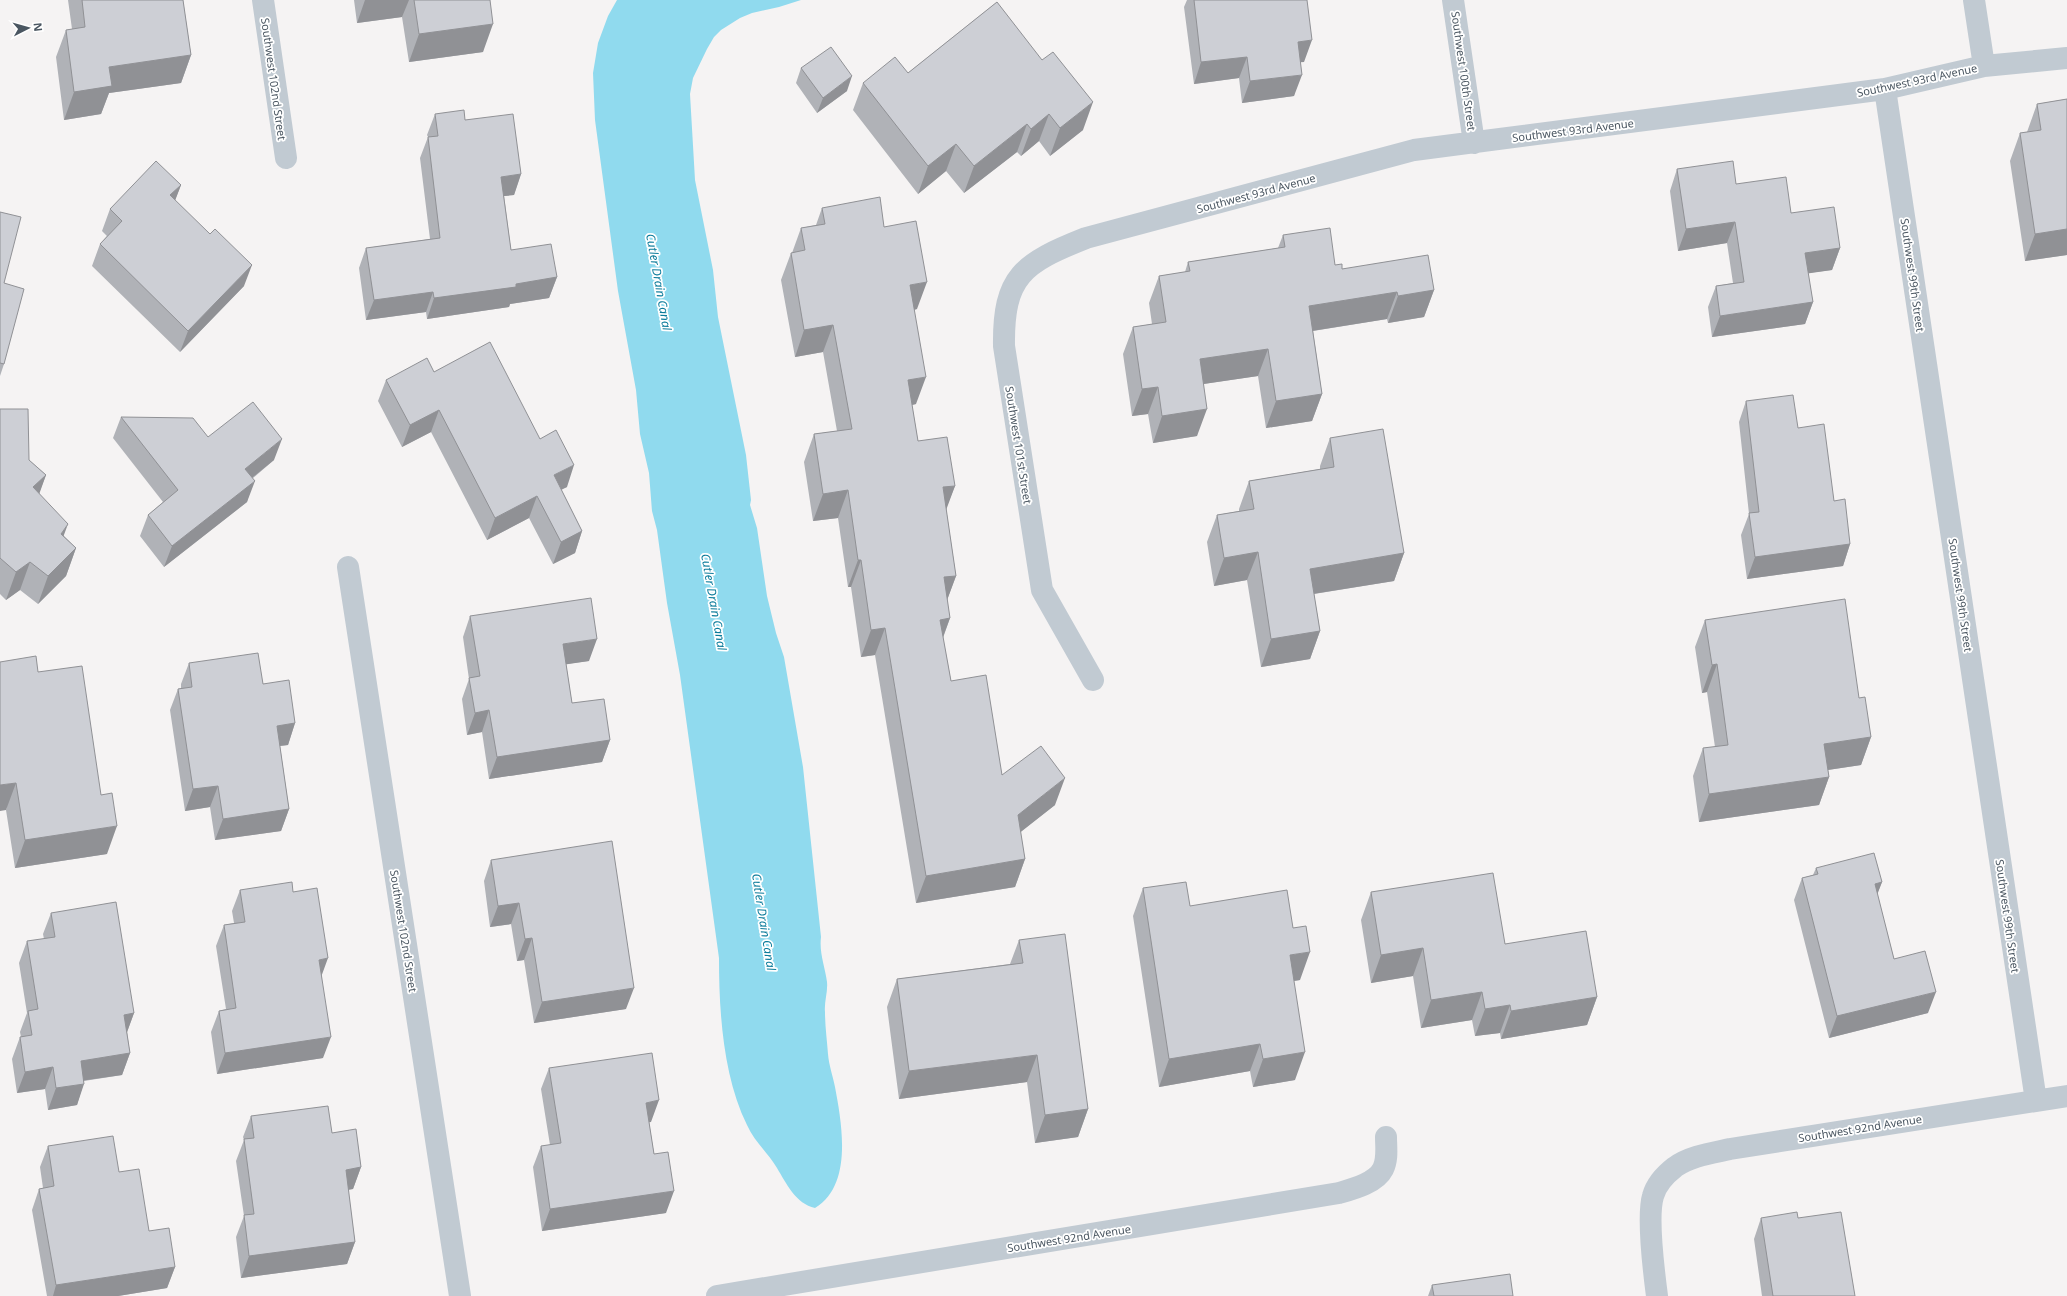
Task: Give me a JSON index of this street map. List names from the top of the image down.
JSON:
{
  "streets": {
    "street": [
      "Southwest 100th Street",
      "Southwest 102nd Street",
      "Southwest 93rd Avenue",
      "Southwest 99th Street",
      "Southwest 101st Street",
      "Southwest 92nd Avenue"
    ]
  },
  "crossings": [
    ["Southwest 100th Street", "Southwest 93rd Avenue"],
    ["Southwest 93rd Avenue", "Southwest 99th Street"],
    ["Southwest 93rd Avenue", "Southwest 101st Street"],
    ["Southwest 99th Street", "Southwest 92nd Avenue"]
  ],
  "water": ["Cutler Drain Canal"],
  "north": "right"
}
